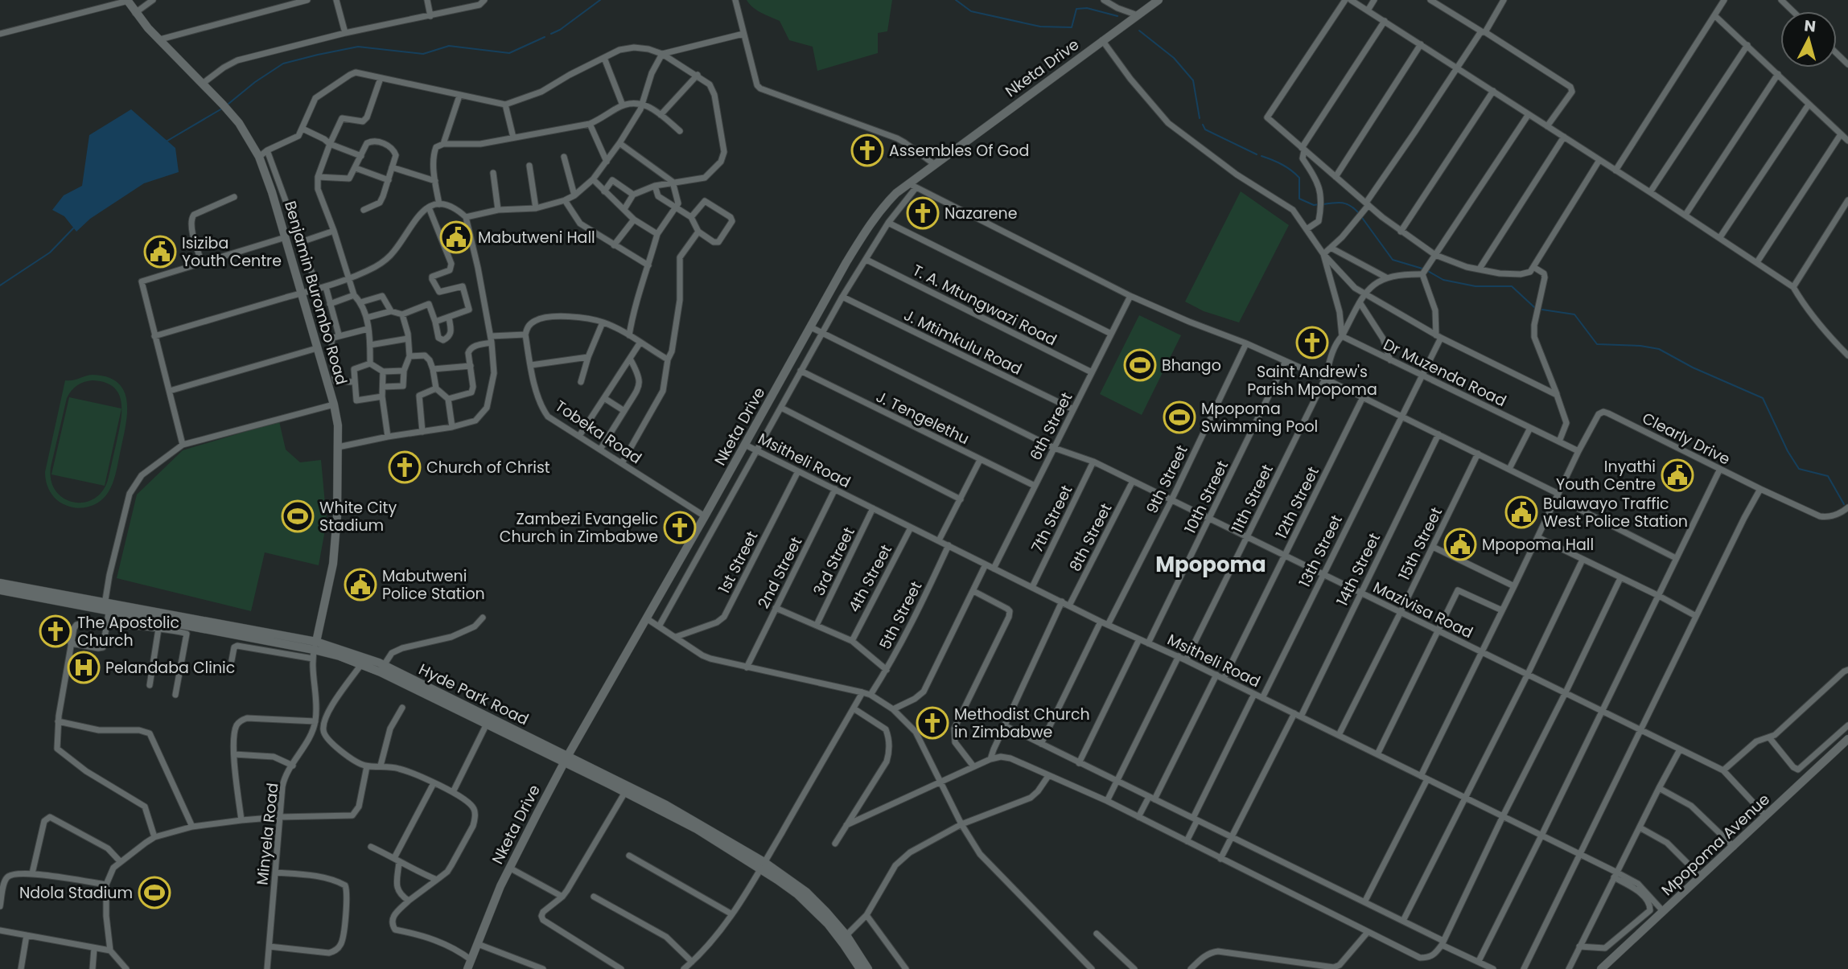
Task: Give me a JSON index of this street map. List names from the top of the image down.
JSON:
{
  "streets": {
    "street": [
      "Nketa Drive",
      "Benjamin Burombo Road",
      "T. A. Mtungwazi Road",
      "J. Mtimkulu Road",
      "Dr Muzenda Road",
      "J. Tengelethu",
      "6th Street",
      "Tobeka Road",
      "Clearly Drive",
      "Msitheli Road",
      "9th Street",
      "10th Street",
      "11th Street",
      "12th Street",
      "7th Street",
      "8th Street",
      "15th Street",
      "13th Street",
      "3rd Street",
      "1st Street",
      "14th Street",
      "2nd Street",
      "4th Street",
      "Mazivisa Road",
      "5th Street",
      "Hyde Park Road",
      "Minyela Road",
      "Mpopoma Avenue"
    ]
  },
  "crossings": [
    ["Nketa Drive", "Tobeka Road"],
    ["Nketa Drive", "Msitheli Road"],
    ["Nketa Drive", "Mazivisa Road"],
    ["Nketa Drive", "Hyde Park Road"],
    ["Benjamin Burombo Road", "Hyde Park Road"],
    ["Benjamin Burombo Road", "Minyela Road"],
    ["T. A. Mtungwazi Road", "6th Street"],
    ["J. Mtimkulu Road", "6th Street"],
    ["Dr Muzenda Road", "Clearly Drive"],
    ["Dr Muzenda Road", "13th Street"],
    ["J. Tengelethu", "6th Street"],
    ["6th Street", "Msitheli Road"],
    ["6th Street", "Mazivisa Road"],
    ["Clearly Drive", "Msitheli Road"],
    ["Clearly Drive", "Mazivisa Road"],
    ["Msitheli Road", "9th Street"],
    ["Msitheli Road", "10th Street"],
    ["Msitheli Road", "11th Street"],
    ["Msitheli Road", "12th Street"],
    ["Msitheli Road", "7th Street"],
    ["Msitheli Road", "8th Street"],
    ["Msitheli Road", "15th Street"],
    ["Msitheli Road", "13th Street"],
    ["Msitheli Road", "3rd Street"],
    ["Msitheli Road", "1st Street"],
    ["Msitheli Road", "14th Street"],
    ["Msitheli Road", "2nd Street"],
    ["Msitheli Road", "4th Street"],
    ["Msitheli Road", "5th Street"],
    ["Msitheli Road", "Mpopoma Avenue"],
    ["9th Street", "Mazivisa Road"],
    ["10th Street", "Mazivisa Road"],
    ["11th Street", "Mazivisa Road"],
    ["12th Street", "Mazivisa Road"],
    ["7th Street", "Mazivisa Road"],
    ["8th Street", "Mazivisa Road"],
    ["15th Street", "Mazivisa Road"],
    ["13th Street", "Mazivisa Road"],
    ["14th Street", "Mazivisa Road"],
    ["Mazivisa Road", "Mpopoma Avenue"],
    ["Hyde Park Road", "Minyela Road"]
  ],
  "districts": ["Mpopoma"],
  "places": {
    "church": [
      "Assembles Of God",
      "Nazarene",
      "Saint Andrew's Parish Mpopoma",
      "Church of Christ",
      "Zambezi Evangelic Church in Zimbabwe",
      "The Apostolic Church",
      "Methodist Church in Zimbabwe"
    ],
    "public building": [
      "Mabutweni Hall",
      "Isiziba Youth Centre",
      "Inyathi Youth Centre",
      "Bulawayo Traffic West Police Station",
      "Mpopoma Hall",
      "Mabutweni Police Station"
    ],
    "sports": [
      "Bhango",
      "Mpopoma Swimming Pool",
      "White City Stadium",
      "Ndola Stadium"
    ],
    "hospital": ["Pelandaba Clinic"]
  },
  "north": "top"
}
